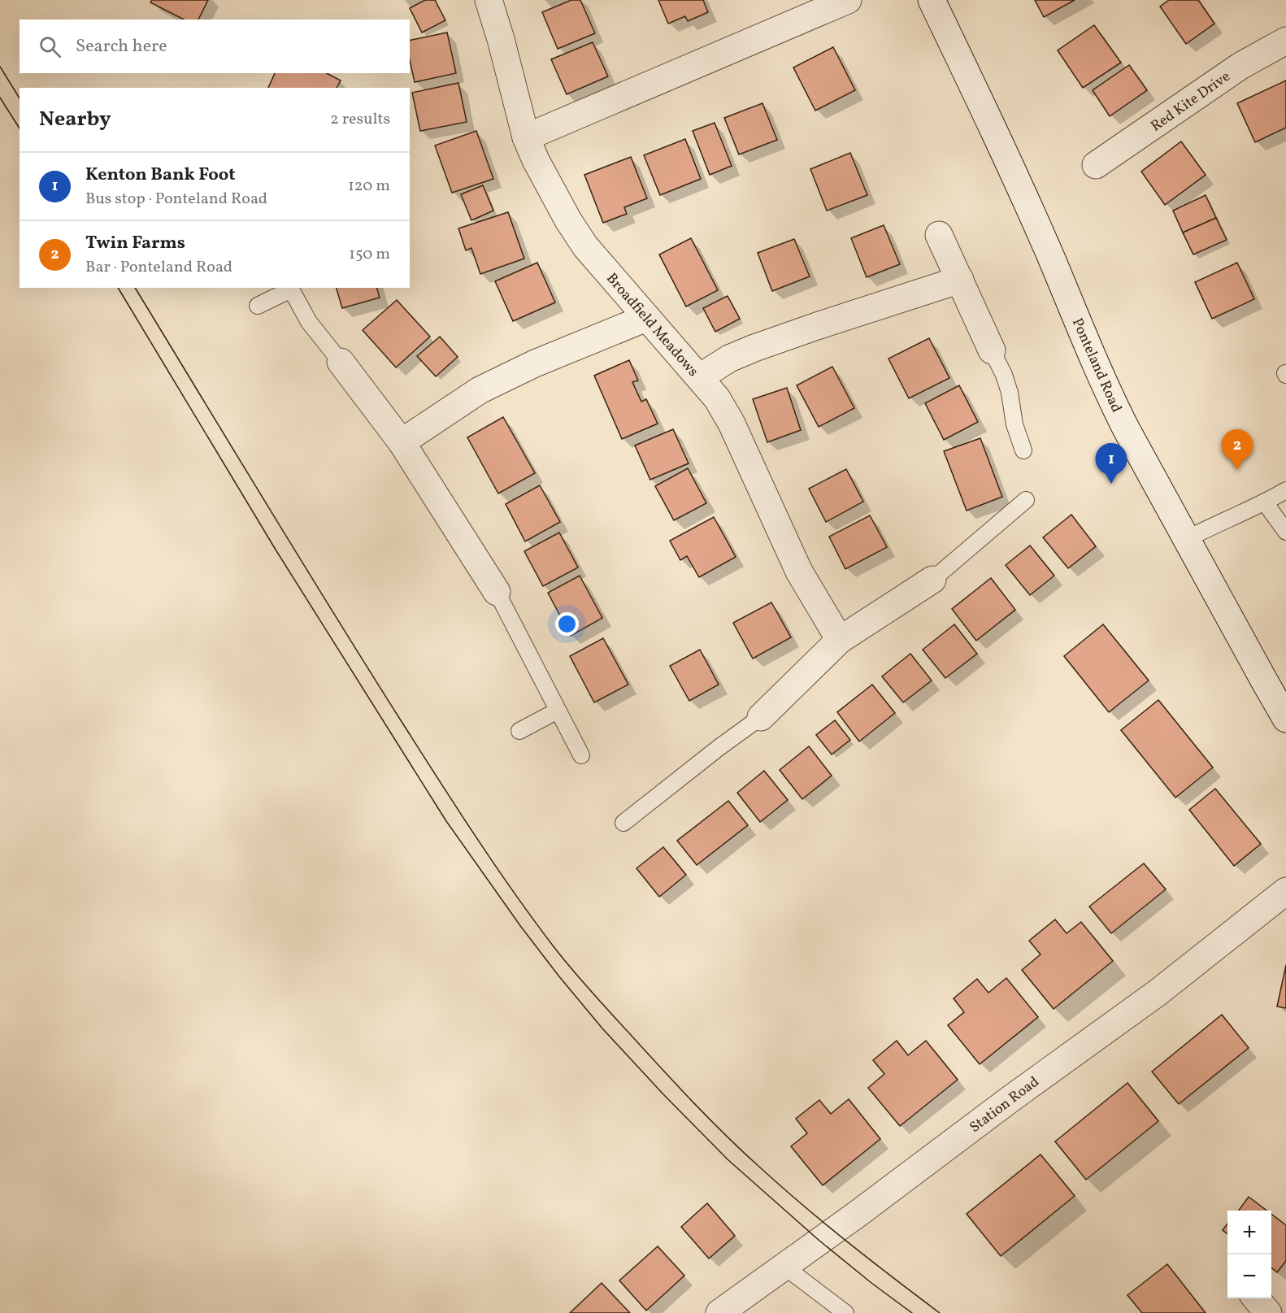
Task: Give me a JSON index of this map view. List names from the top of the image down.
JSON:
{
  "streets": {
    "street": [
      "Red Kite Drive",
      "Broadfield Meadows",
      "Ponteland Road",
      "Station Road"
    ]
  },
  "page": {
    "search": "Search here",
    "heading": ["Nearby", "2 results"],
    "list": [
      {
        "mark": "1",
        "name": "Kenton Bank Foot",
        "note": "Bus stop · Ponteland Road",
        "value": "120 m"
      },
      {
        "mark": "2",
        "name": "Twin Farms",
        "note": "Bar · Ponteland Road",
        "value": "150 m"
      }
    ],
    "pins": ["2", "1"],
    "map_buttons": ["+", "−"]
  }
}
